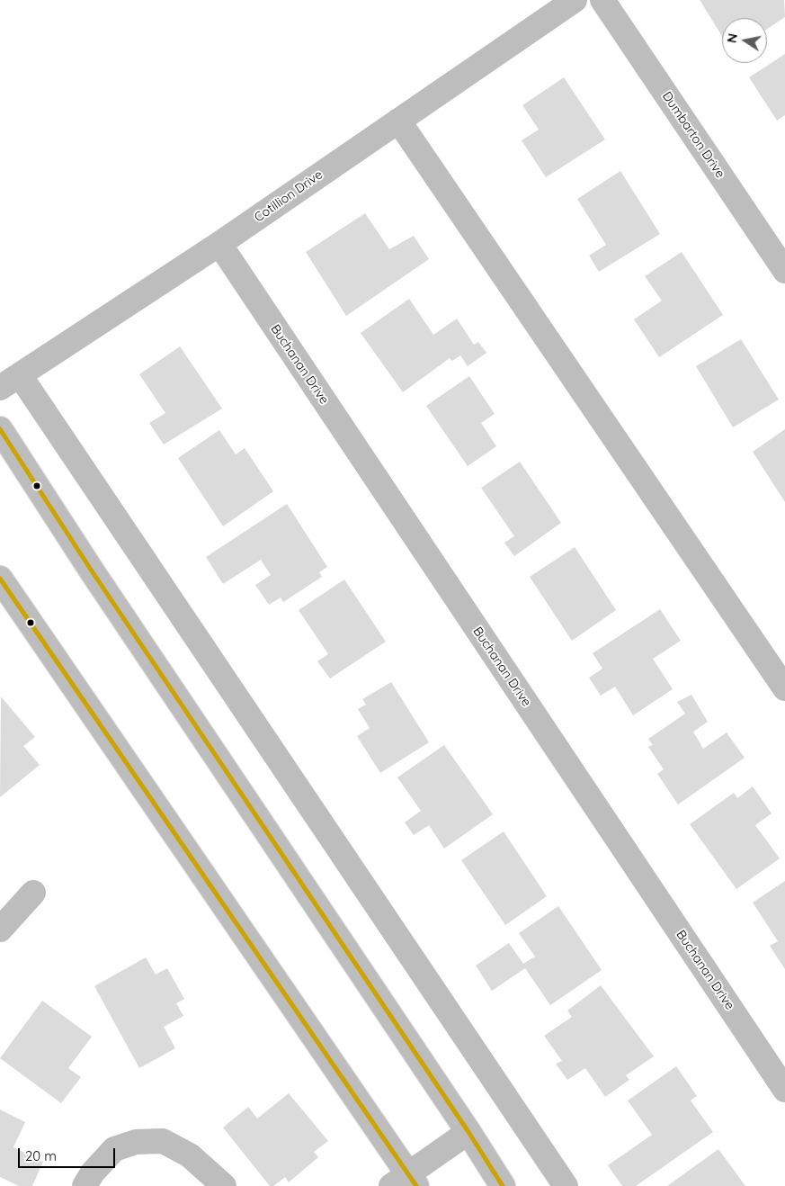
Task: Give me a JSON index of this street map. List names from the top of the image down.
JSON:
{
  "streets": {
    "street": ["Dumbarton Drive", "Cotillion Drive", "Buchanan Drive"]
  },
  "crossings": [
    ["Cotillion Drive", "Buchanan Drive"]
  ],
  "scale_bar": "20 m",
  "north": "left"
}
